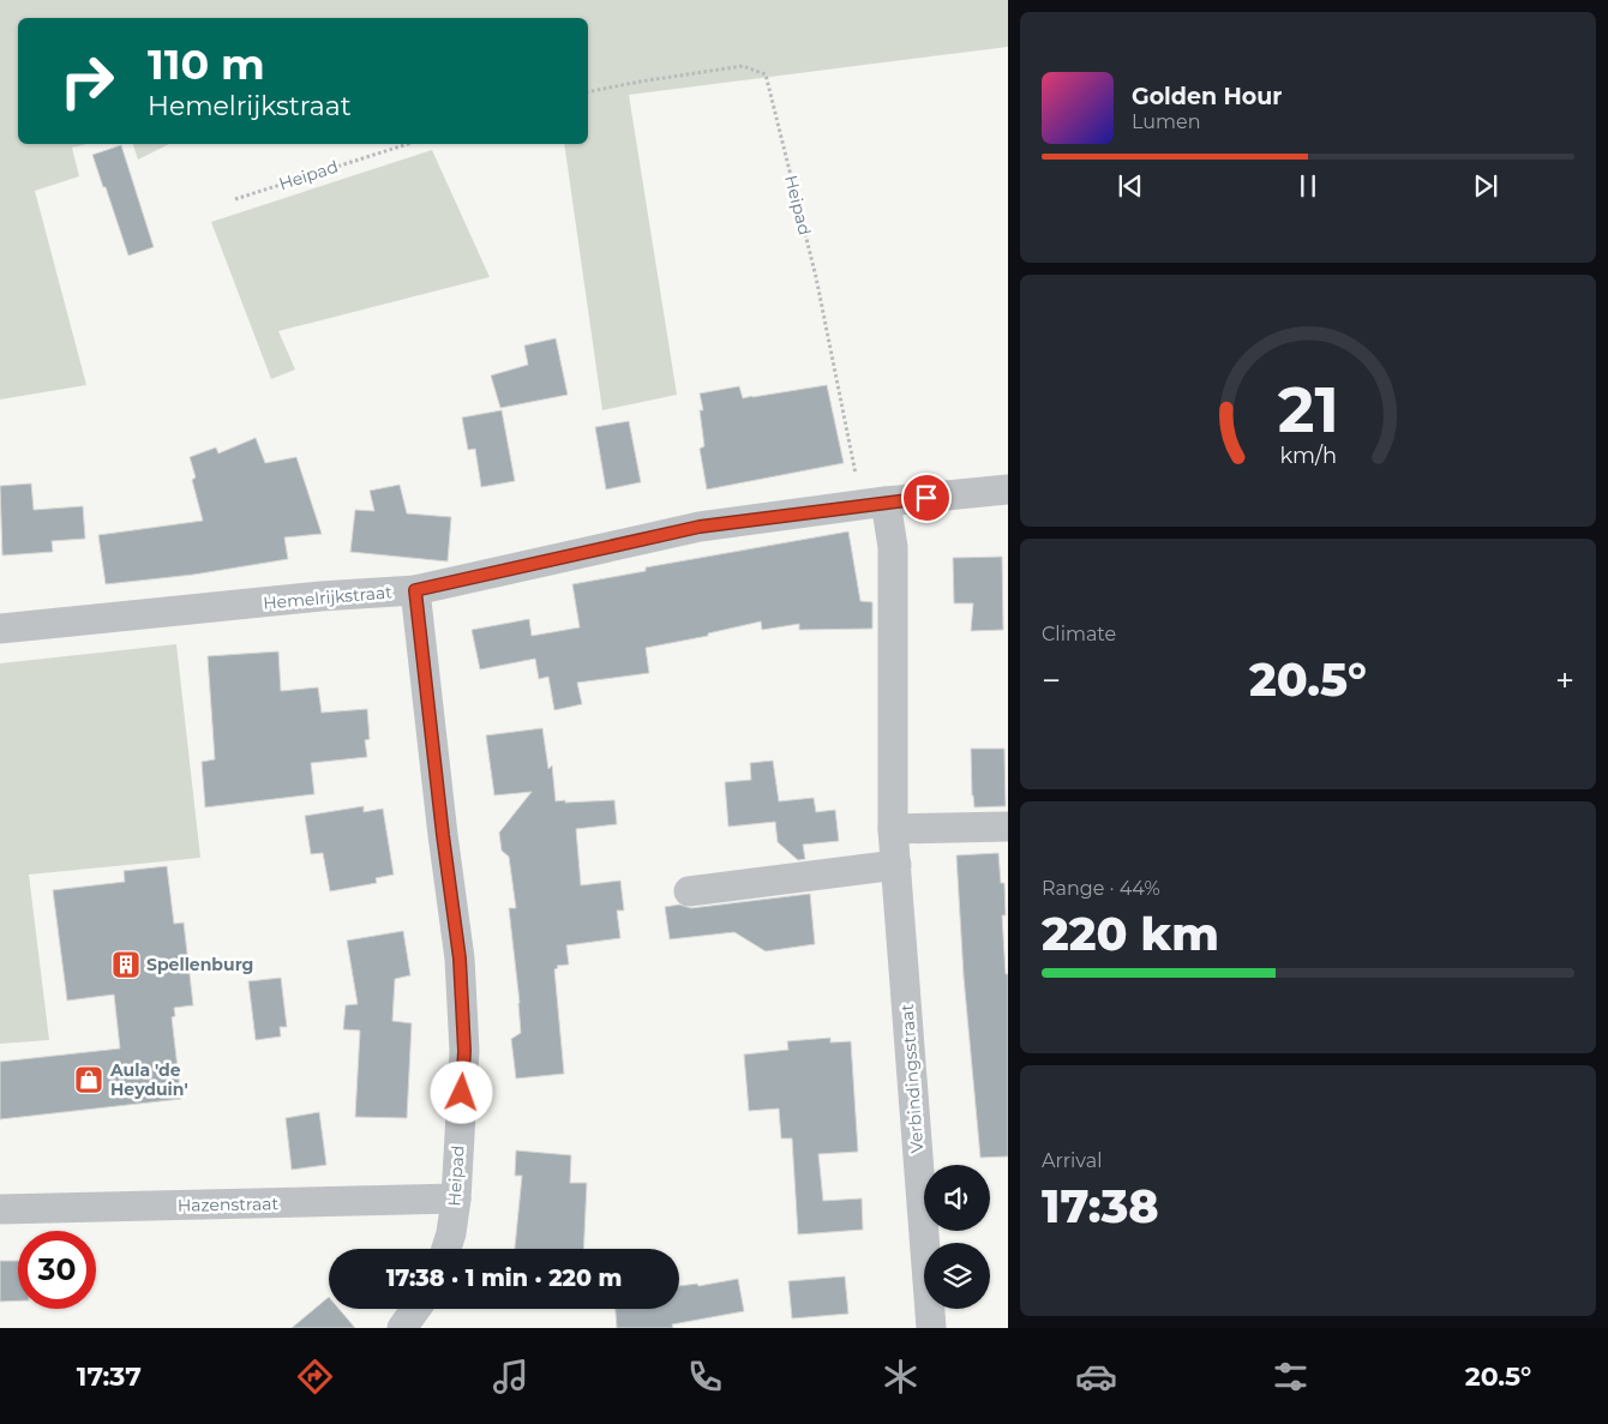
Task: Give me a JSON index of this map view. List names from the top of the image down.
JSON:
{
  "streets": {
    "street": [
      "Heipad",
      "Hemelrijkstraat",
      "Verbindingsstraat",
      "Hazenstraat"
    ]
  },
  "crossings": [
    ["Heipad", "Hemelrijkstraat"],
    ["Heipad", "Verbindingsstraat"],
    ["Heipad", "Hazenstraat"],
    ["Hemelrijkstraat", "Verbindingsstraat"]
  ],
  "places": {
    "building": ["Spellenburg"],
    "shop": ["Aula 'de Heyduin'"]
  },
  "page": {
    "turn": ["110 m", "Hemelrijkstraat"],
    "song": ["Golden Hour", "Lumen"],
    "tile": [
      "Climate",
      ["Range · 44%", "220 km"],
      ["Arrival", "17:38"]
    ],
    "heat": ["−", "20.5°", "+"],
    "limit": "30",
    "trip": "17:38 · 1 min · 220 m",
    "tabs": ["17:37", "20.5°"],
    "gauge": ["21", "km/h"]
  }
}
